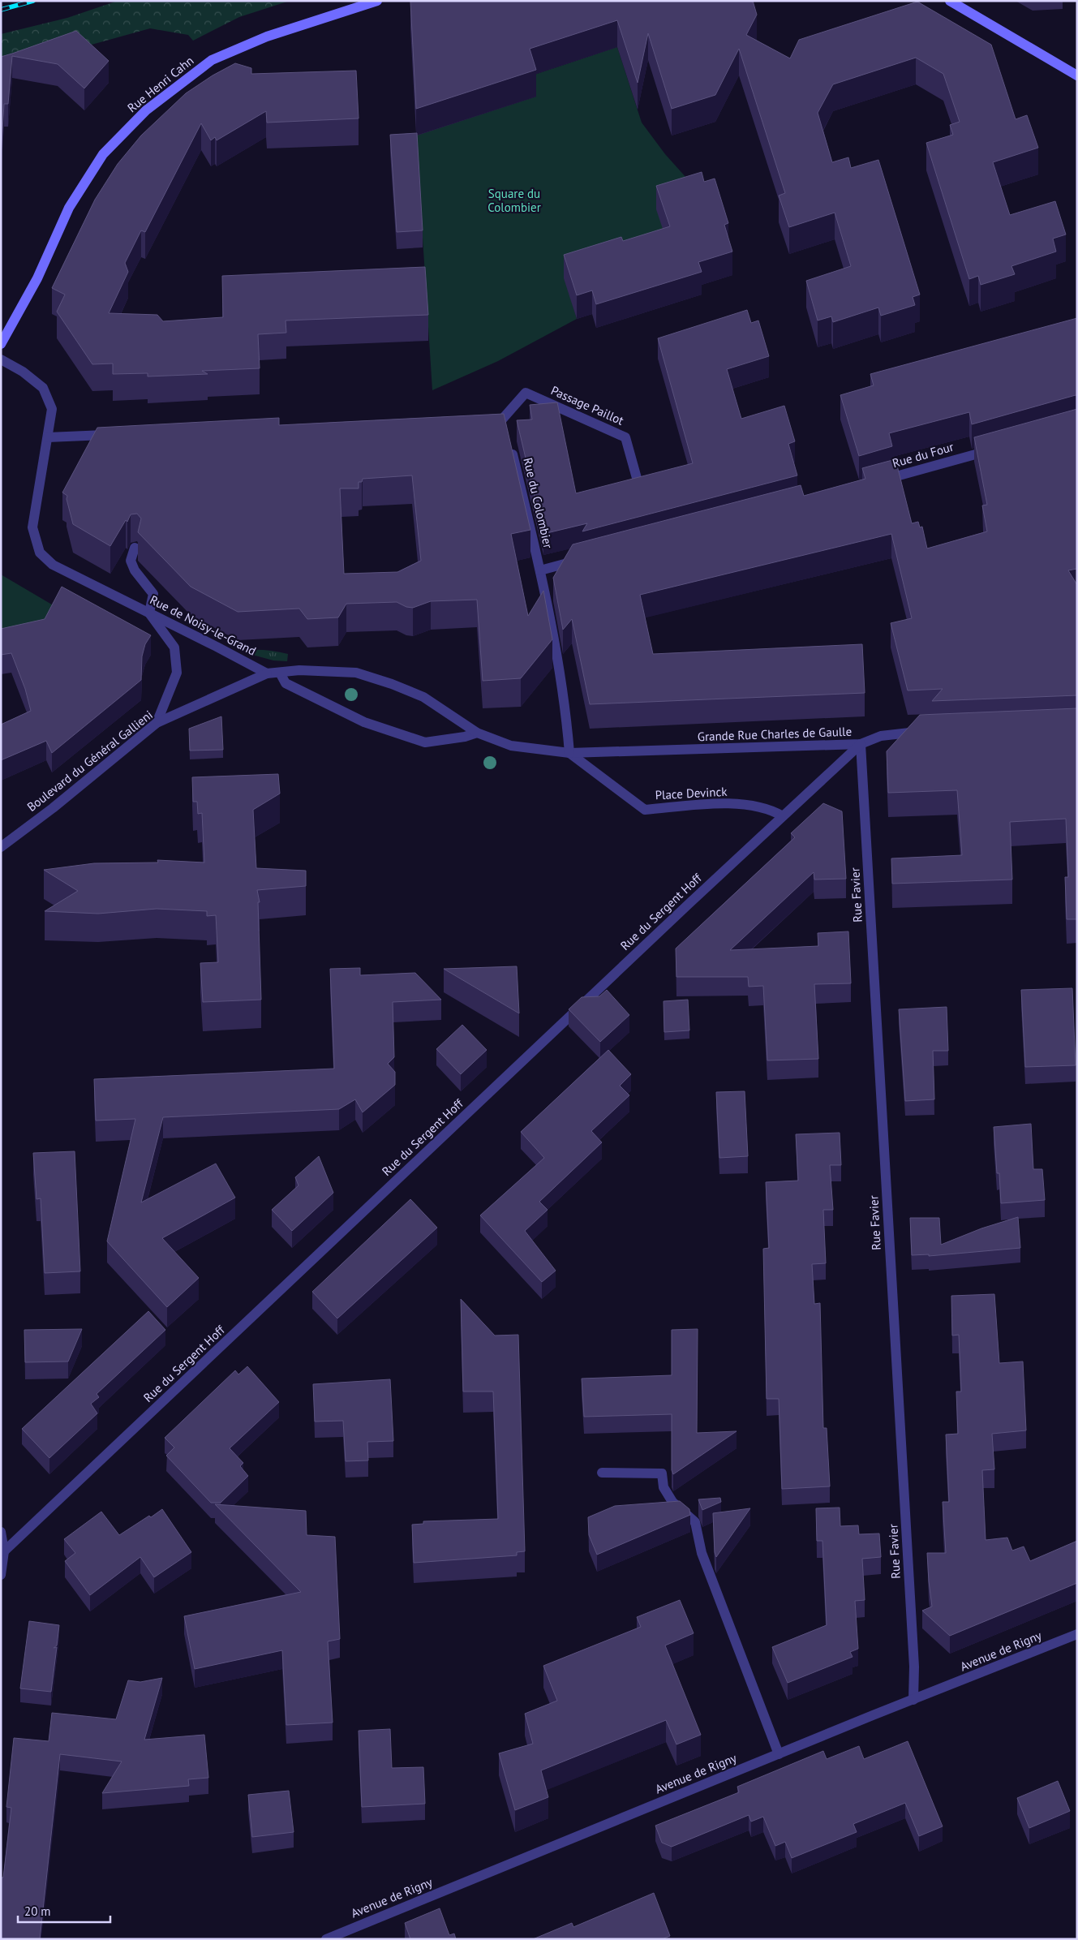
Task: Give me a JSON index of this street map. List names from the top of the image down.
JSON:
{
  "streets": {
    "main road": ["Rue Henri Cahn"],
    "street": [
      "Passage Paillot",
      "Rue du Four",
      "Rue du Colombier",
      "Rue de Noisy-le-Grand",
      "Grande Rue Charles de Gaulle",
      "Boulevard du Général Gallieni",
      "Place Devinck",
      "Rue Favier",
      "Rue du Sergent Hoff",
      "Avenue de Rigny"
    ]
  },
  "crossings": [
    ["Rue du Colombier", "Rue de Noisy-le-Grand"],
    ["Rue du Colombier", "Grande Rue Charles de Gaulle"],
    ["Rue du Colombier", "Place Devinck"],
    ["Rue de Noisy-le-Grand", "Grande Rue Charles de Gaulle"],
    ["Rue de Noisy-le-Grand", "Boulevard du Général Gallieni"],
    ["Rue de Noisy-le-Grand", "Place Devinck"],
    ["Grande Rue Charles de Gaulle", "Place Devinck"],
    ["Grande Rue Charles de Gaulle", "Rue Favier"],
    ["Grande Rue Charles de Gaulle", "Rue du Sergent Hoff"],
    ["Place Devinck", "Rue du Sergent Hoff"],
    ["Rue Favier", "Rue du Sergent Hoff"],
    ["Rue Favier", "Avenue de Rigny"]
  ],
  "parks": ["Square du Colombier"],
  "scale_bar": "20 m"
}
